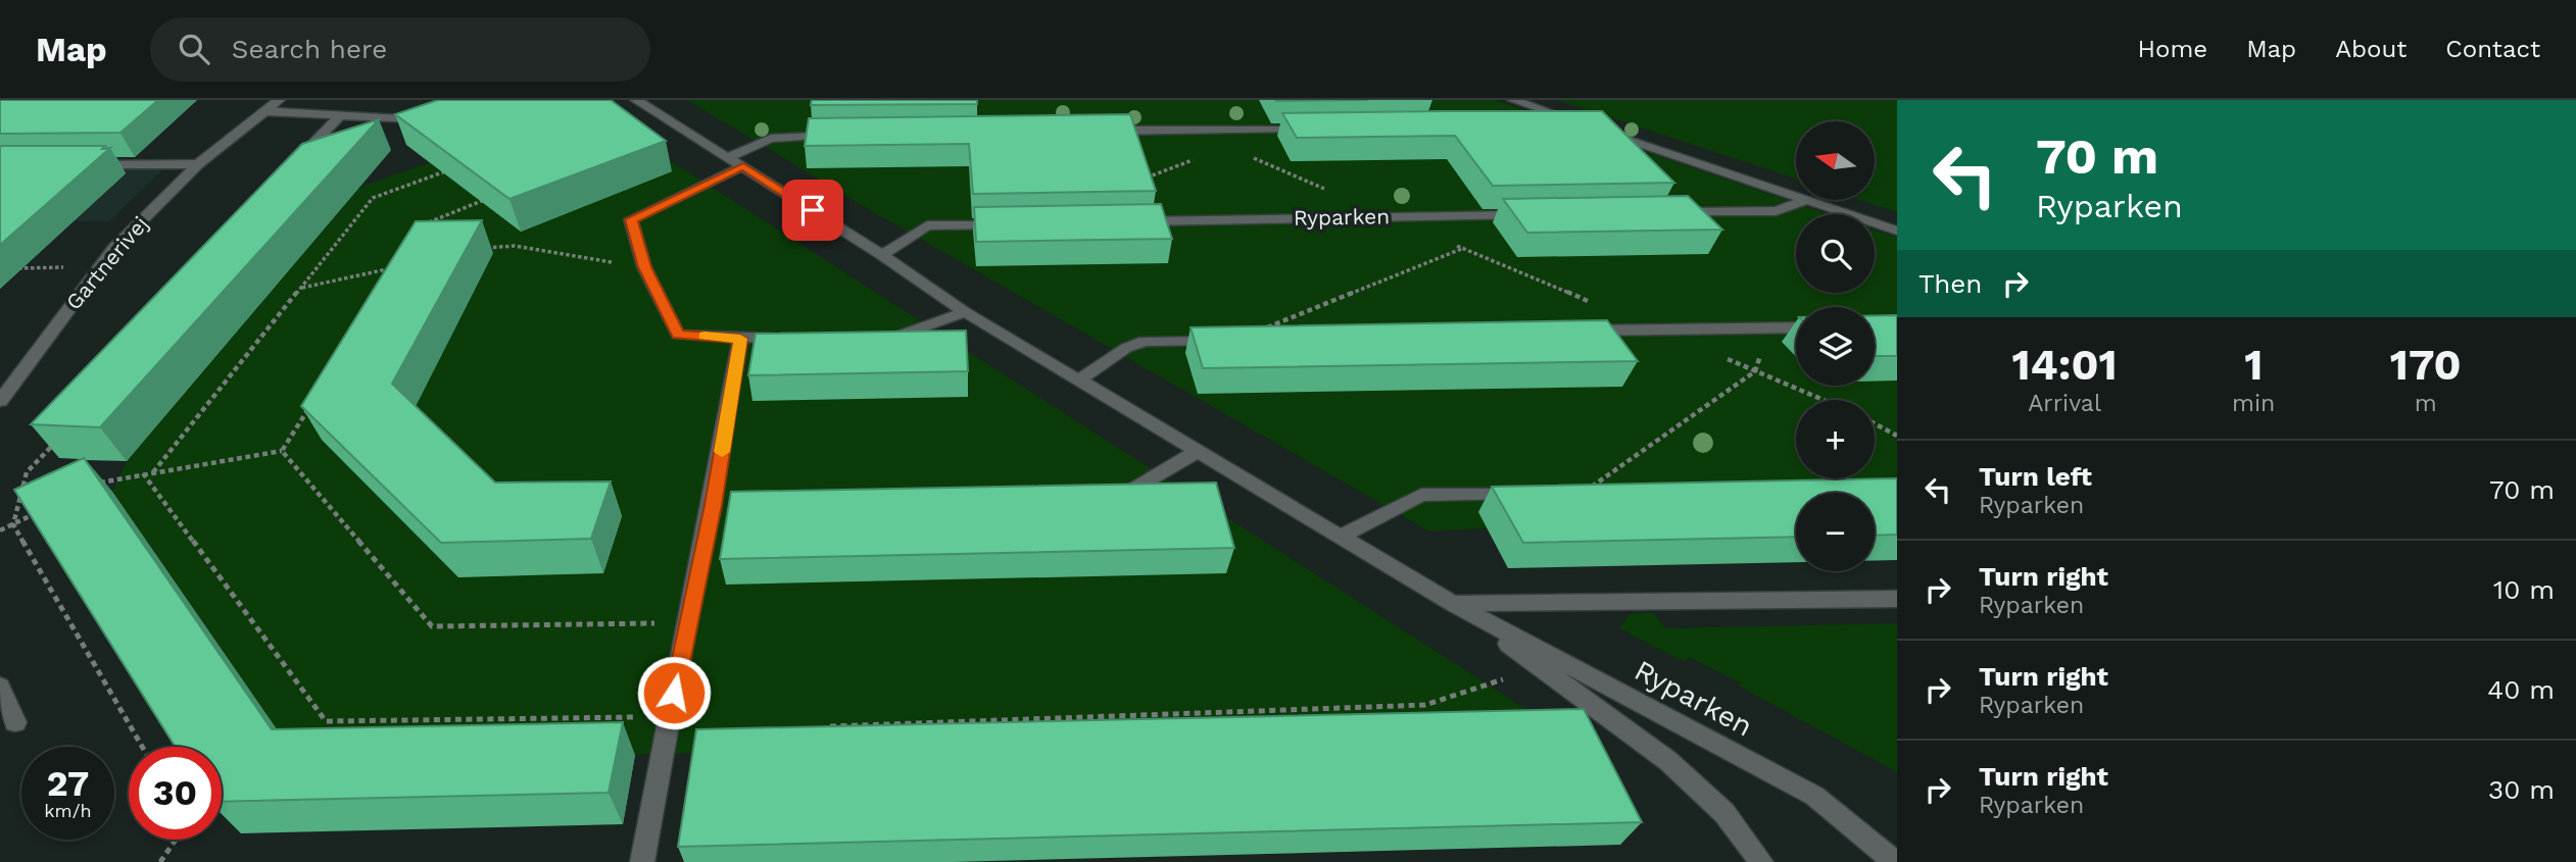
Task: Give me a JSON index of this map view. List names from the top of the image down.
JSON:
{
  "streets": {
    "street": ["Ryparken", "Gartnerivej"]
  },
  "north": "left",
  "page": {
    "header": "Map",
    "search": "Search here",
    "nav": [
      "Home",
      "Map",
      "About",
      "Contact"
    ],
    "turn": ["70 m", "Ryparken"],
    "map_buttons": ["+", "−"],
    "then": "Then",
    "eta": [
      "14:01",
      "Arrival",
      "1",
      "min",
      "170",
      "m"
    ],
    "list": [
      {
        "name": "Turn left",
        "note": "Ryparken",
        "value": "70 m"
      },
      {
        "name": "Turn right",
        "note": "Ryparken",
        "value": "10 m"
      },
      {
        "name": "Turn right",
        "note": "Ryparken",
        "value": "40 m"
      },
      {
        "name": "Turn right",
        "note": "Ryparken",
        "value": "30 m"
      }
    ],
    "speed": "27 km/h",
    "limit": "30"
  }
}
